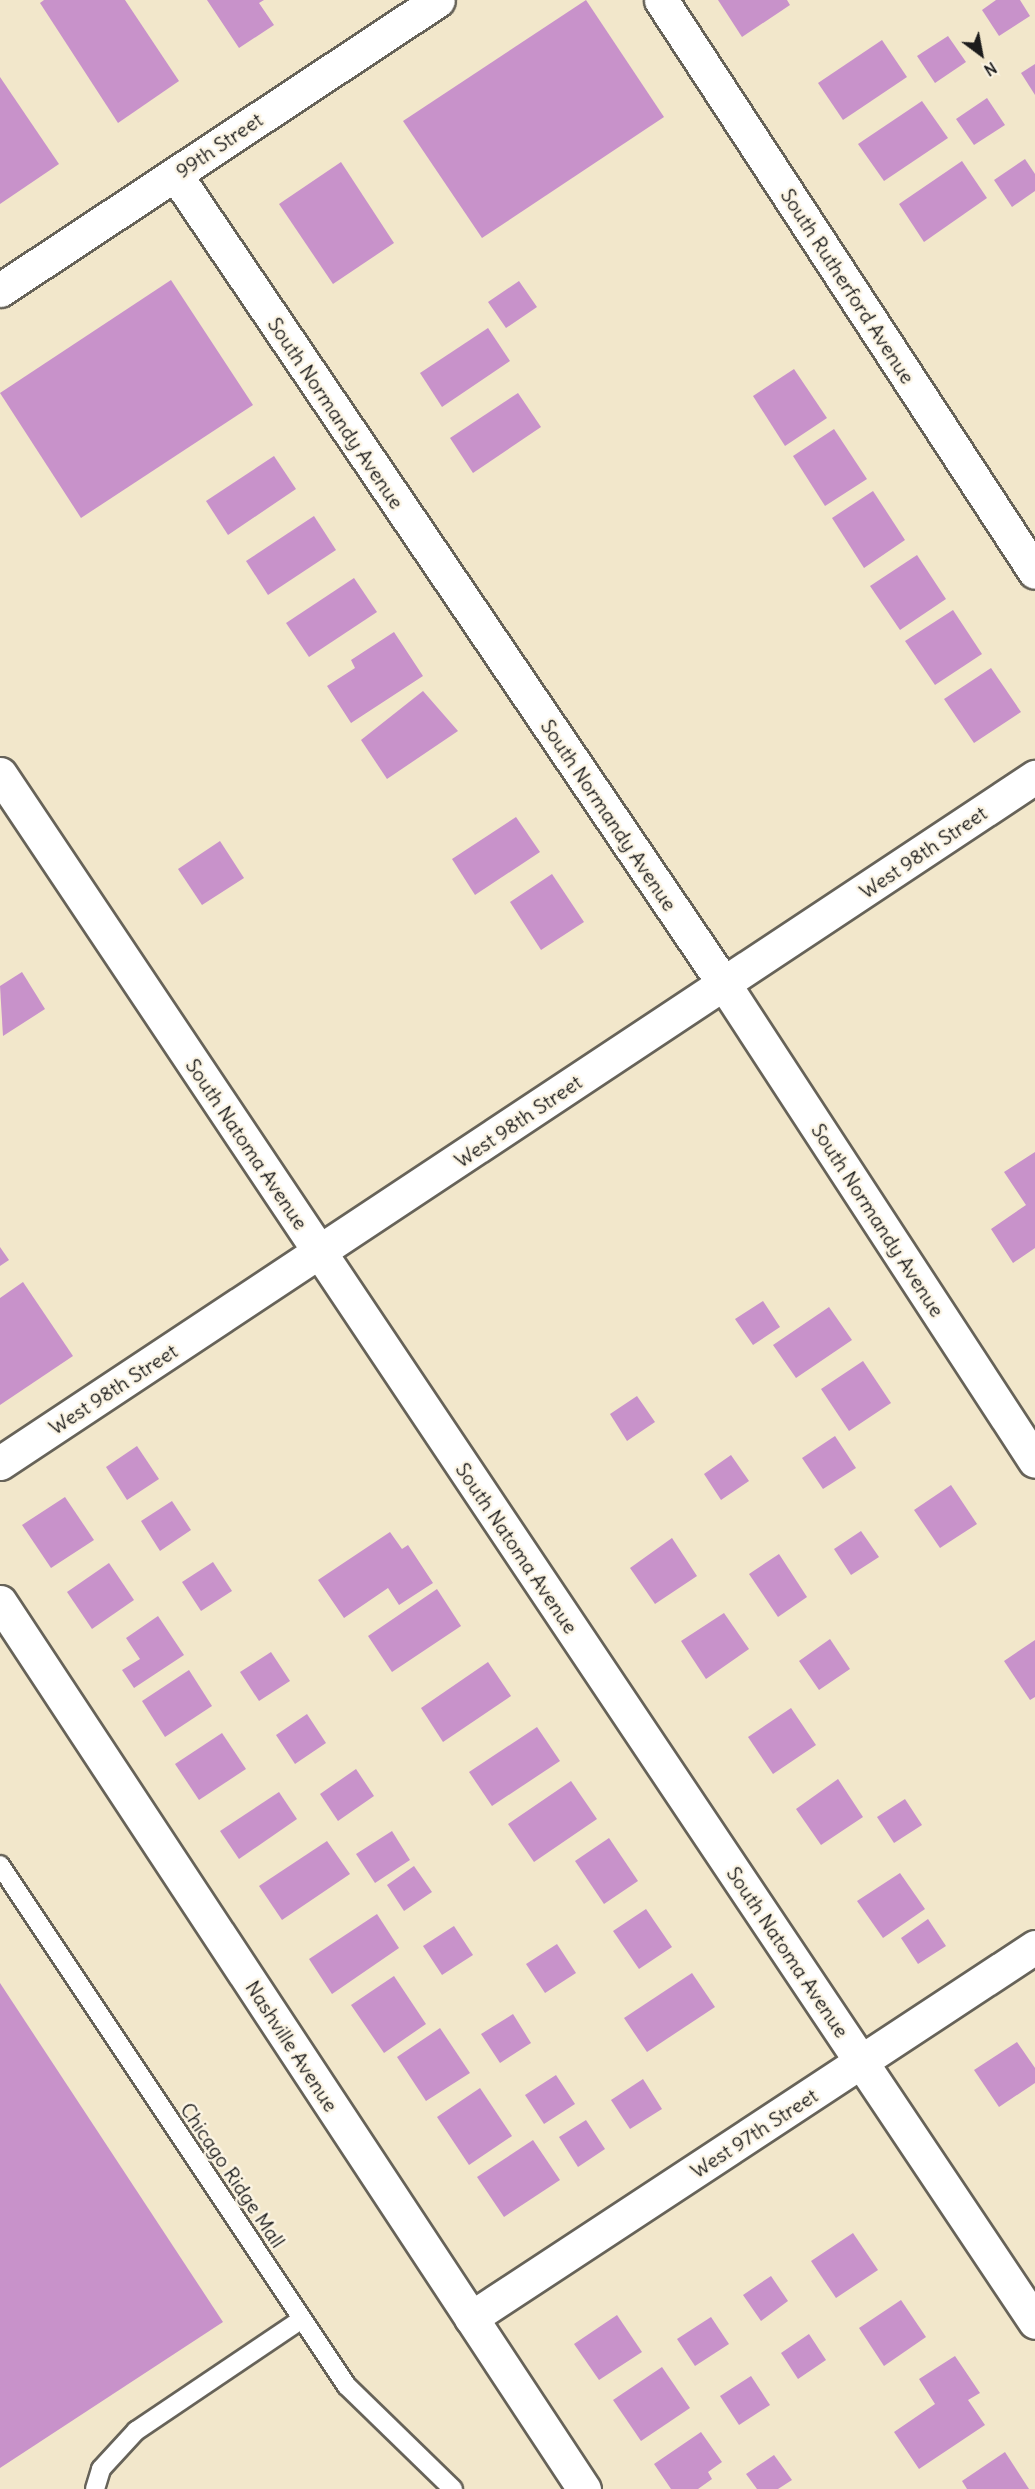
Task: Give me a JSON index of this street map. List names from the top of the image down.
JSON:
{
  "streets": {
    "street": [
      "99th Street",
      "South Rutherford Avenue",
      "South Normandy Avenue",
      "West 98th Street",
      "South Natoma Avenue",
      "Nashville Avenue",
      "West 97th Street"
    ],
    "lane": ["Chicago Ridge Mall"]
  },
  "crossings": [
    ["99th Street", "South Normandy Avenue"],
    ["South Normandy Avenue", "West 98th Street"],
    ["West 98th Street", "South Natoma Avenue"],
    ["South Natoma Avenue", "West 97th Street"],
    ["Nashville Avenue", "West 97th Street"]
  ],
  "north": "bottom right"
}
